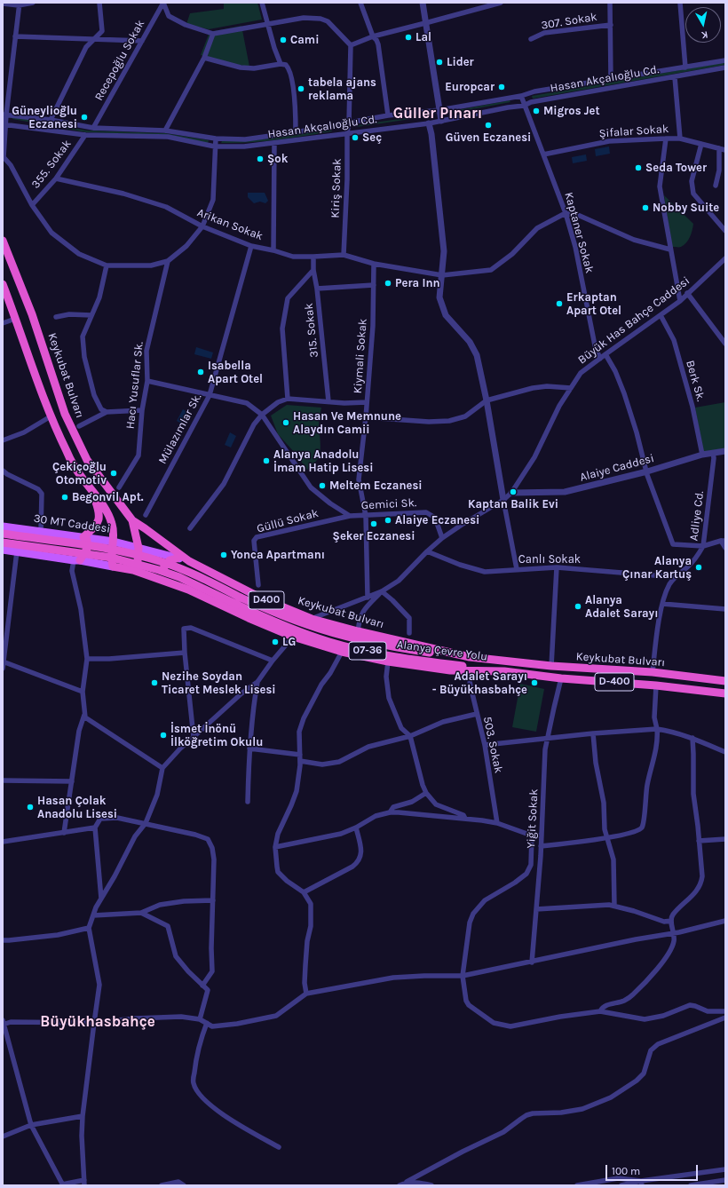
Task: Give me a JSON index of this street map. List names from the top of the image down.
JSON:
{
  "streets": {
    "highway": [
      "Keykubat Bulvarı",
      "D400",
      "07-36",
      "Alanya Çevre Yolu",
      "D-400"
    ],
    "main road": ["30 MT Caddesi"],
    "street": [
      "307. Sokak",
      "Recepoğlu Sokak",
      "Hasan Akçalıoğlu Cd.",
      "Şifalar Sokak",
      "355. Sokak",
      "Kiriş Sokak",
      "Arikan Sokak",
      "Kaptaner Sokak",
      "Büyük Has Bahçe Caddesi",
      "315. Sokak",
      "Kiymali Sokak",
      "Berk Sk.",
      "Hacı Yusuflar Sk.",
      "Mülazımlar Sk.",
      "Alaiye Caddesi",
      "Gemici Sk.",
      "Adliye Cd.",
      "Güllü Sokak",
      "Canlı Sokak",
      "503. Sokak",
      "Yiğit Sokak"
    ]
  },
  "crossings": [
    ["Recepoğlu Sokak", "Hasan Akçalıoğlu Cd."],
    ["Hasan Akçalıoğlu Cd.", "355. Sokak"],
    ["Hasan Akçalıoğlu Cd.", "Kiriş Sokak"],
    ["Hasan Akçalıoğlu Cd.", "Kaptaner Sokak"],
    ["Şifalar Sokak", "Kaptaner Sokak"],
    ["355. Sokak", "Arikan Sokak"],
    ["Kiriş Sokak", "Arikan Sokak"],
    ["Arikan Sokak", "Kaptaner Sokak"],
    ["Arikan Sokak", "315. Sokak"],
    ["Arikan Sokak", "Kiymali Sokak"],
    ["Arikan Sokak", "Mülazımlar Sk."],
    ["Kaptaner Sokak", "Büyük Has Bahçe Caddesi"],
    ["Büyük Has Bahçe Caddesi", "Kiymali Sokak"],
    ["Büyük Has Bahçe Caddesi", "Keykubat Bulvarı"],
    ["Büyük Has Bahçe Caddesi", "Berk Sk."],
    ["Büyük Has Bahçe Caddesi", "Alaiye Caddesi"],
    ["Büyük Has Bahçe Caddesi", "Gemici Sk."],
    ["Büyük Has Bahçe Caddesi", "Canlı Sokak"],
    ["Kiymali Sokak", "Gemici Sk."],
    ["Keykubat Bulvarı", "Adliye Cd."],
    ["Keykubat Bulvarı", "30 MT Caddesi"],
    ["Keykubat Bulvarı", "D400"],
    ["Keykubat Bulvarı", "Alanya Çevre Yolu"],
    ["Keykubat Bulvarı", "Yiğit Sokak"],
    ["Berk Sk.", "Alaiye Caddesi"],
    ["Hacı Yusuflar Sk.", "Gemici Sk."],
    ["Mülazımlar Sk.", "Gemici Sk."],
    ["Alaiye Caddesi", "Adliye Cd."],
    ["Gemici Sk.", "Güllü Sokak"],
    ["Adliye Cd.", "Canlı Sokak"],
    ["D400", "Alanya Çevre Yolu"],
    ["D400", "503. Sokak"],
    ["07-36", "Alanya Çevre Yolu"]
  ],
  "districts": ["Güller Pınarı", "Büyükhasbahçe"],
  "places": [
    "Lal",
    "Cami",
    "Lider",
    "Europcar",
    "tabela ajans reklama",
    "Migros Jet",
    "Güneylioğlu Eczanesi",
    "Güven Eczanesi",
    "Seç",
    "Şok",
    "Seda Tower",
    "Nobby Suite",
    "Pera Inn",
    "Erkaptan Apart Otel",
    "Isabella Apart Otel",
    "Hasan Ve Memnune Alaydın Camii",
    "Alanya Anadolu İmam Hatip Lisesi",
    "Çekiçoğlu Otomotiv",
    "Meltem Eczanesi",
    "Kaptan Balik Evi",
    "Begonvil Apt.",
    "Alaiye Eczanesi",
    "Şeker Eczanesi",
    "Yonca Apartmanı",
    "Alanya Çınar Kartuş",
    "Alanya Adalet Sarayı",
    "LG",
    "Nezihe Soydan Ticaret Meslek Lisesi",
    "Adalet Sarayı - Büyükhasbahçe",
    "İsmet İnönü İlköğretim Okulu",
    "Hasan Çolak Anadolu Lisesi"
  ],
  "scale_bar": "100 m",
  "north": "bottom"
}
